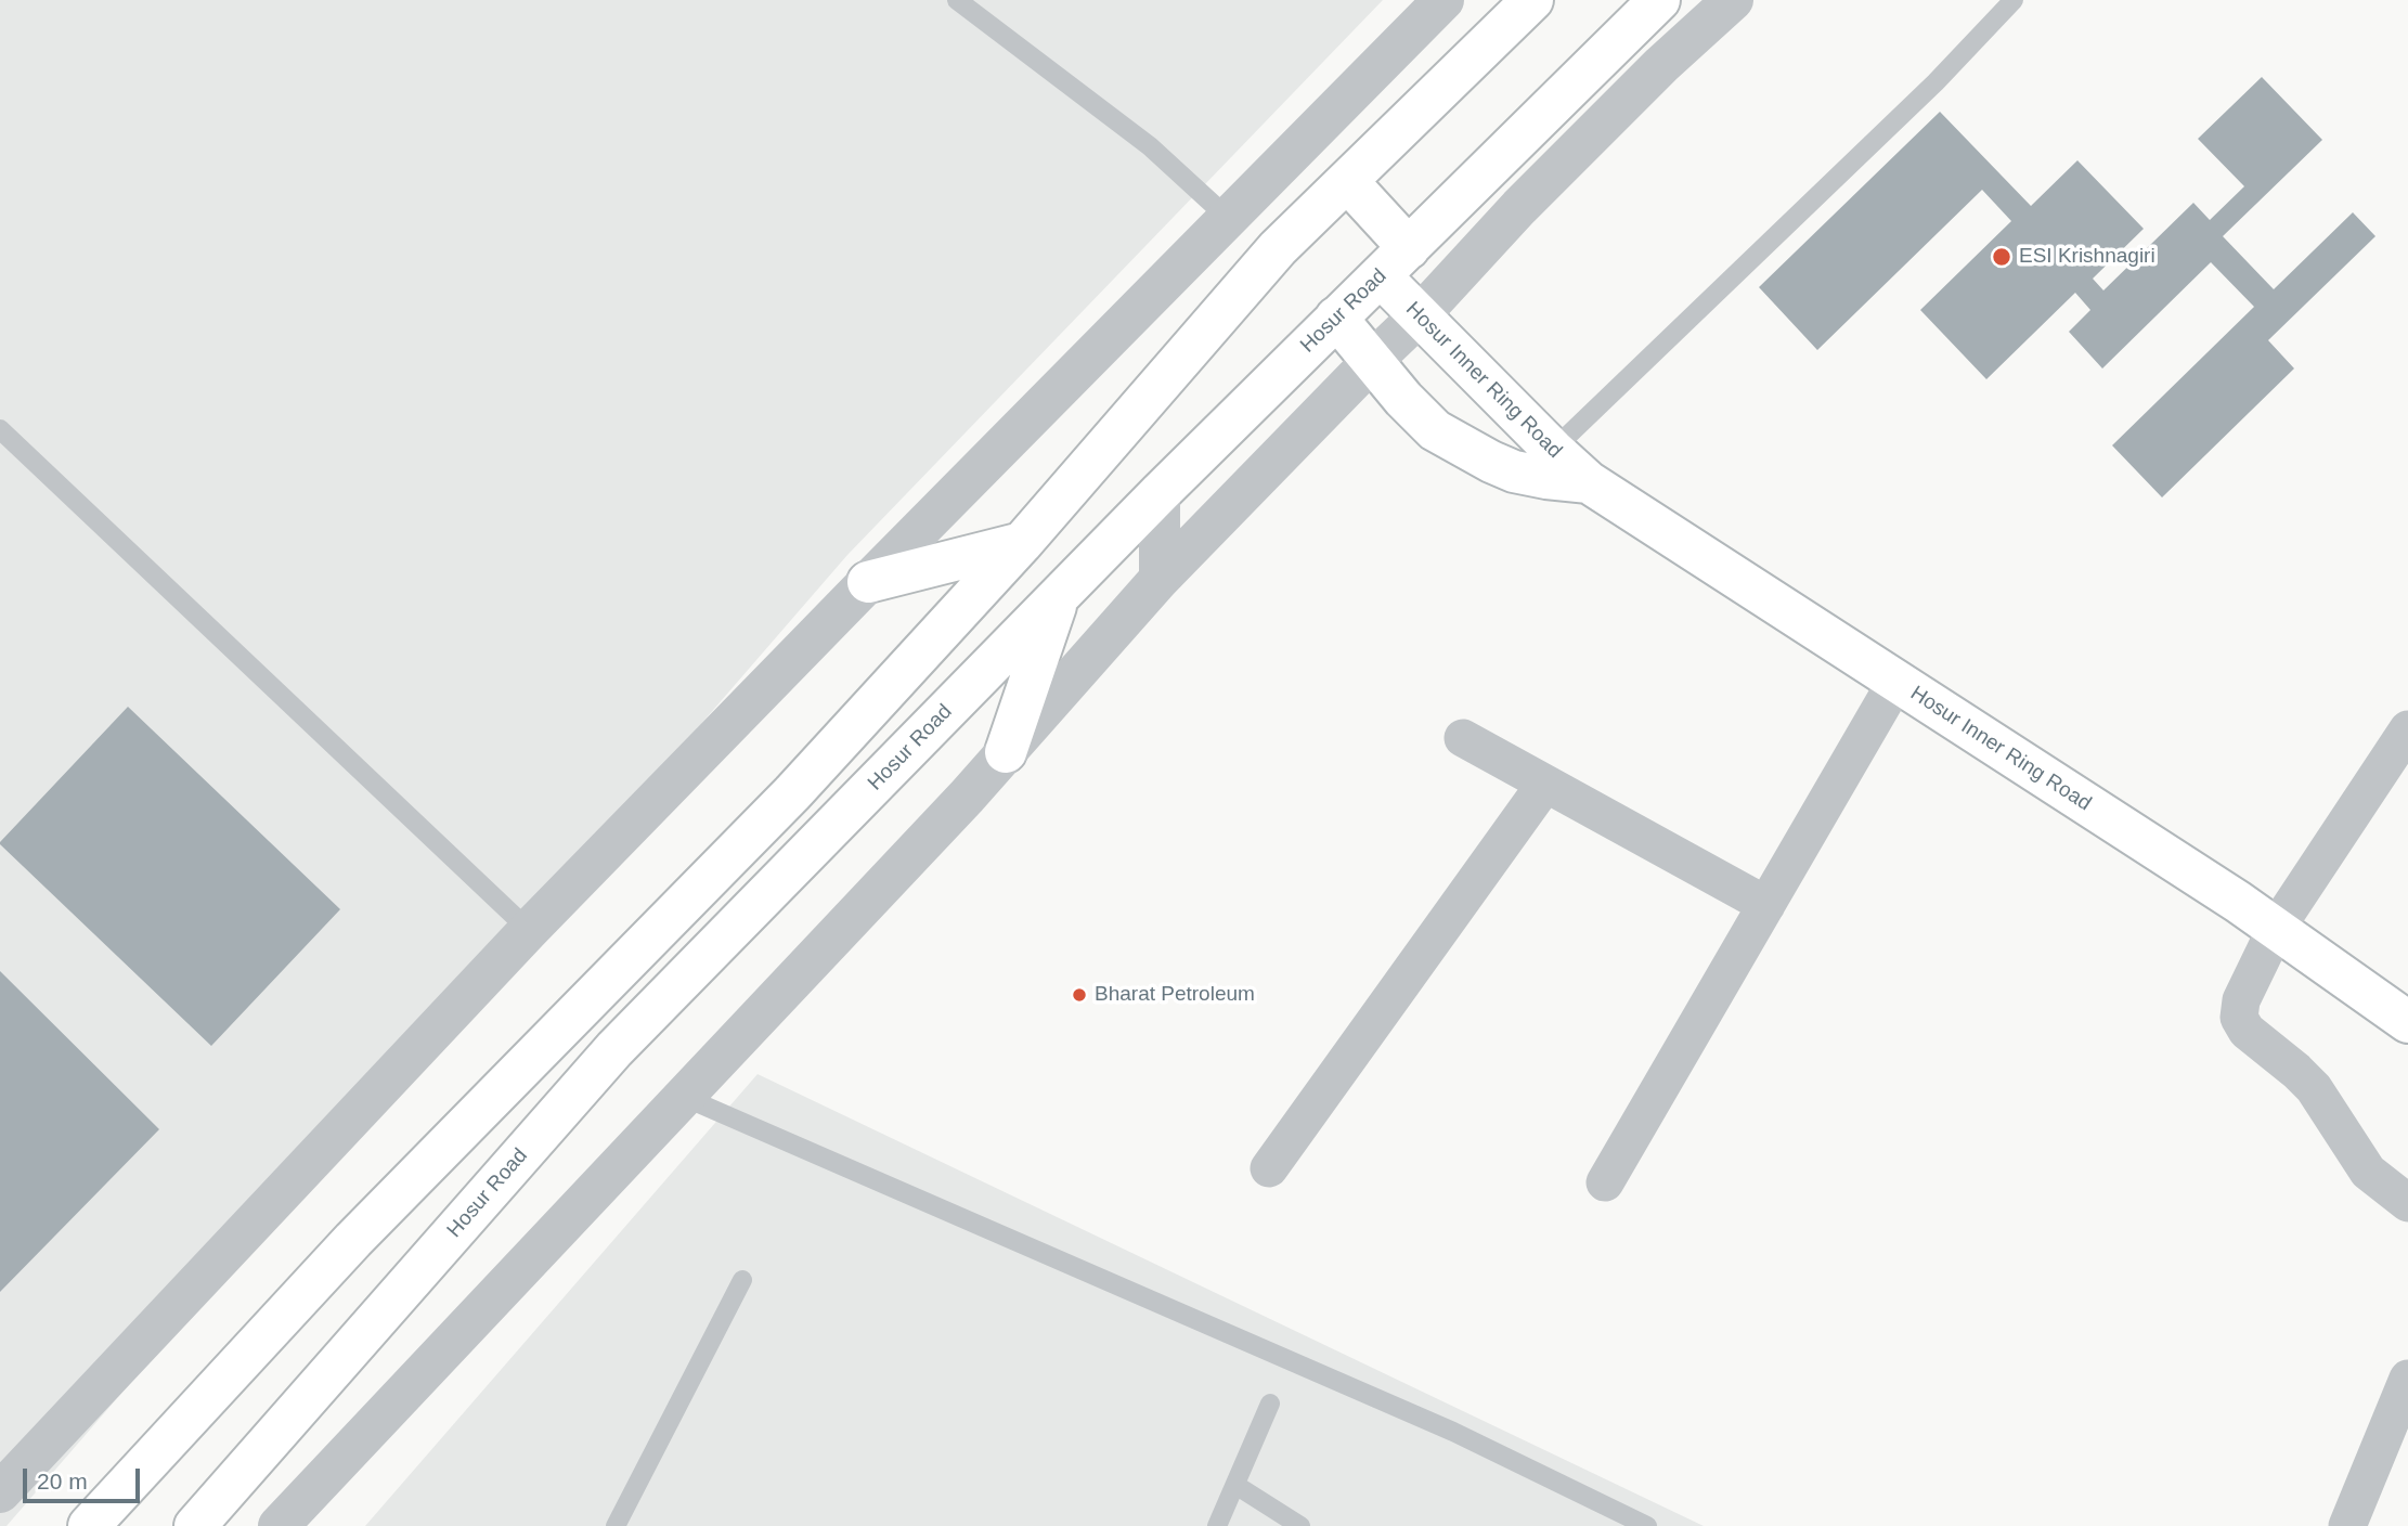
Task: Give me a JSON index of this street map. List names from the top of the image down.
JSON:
{
  "streets": {
    "main road": ["Hosur Road", "Hosur Inner Ring Road"]
  },
  "crossings": [
    ["Hosur Road", "Hosur Inner Ring Road"]
  ],
  "places": ["ESI Krishnagiri", "Bharat Petroleum"],
  "scale_bar": "20 m"
}
